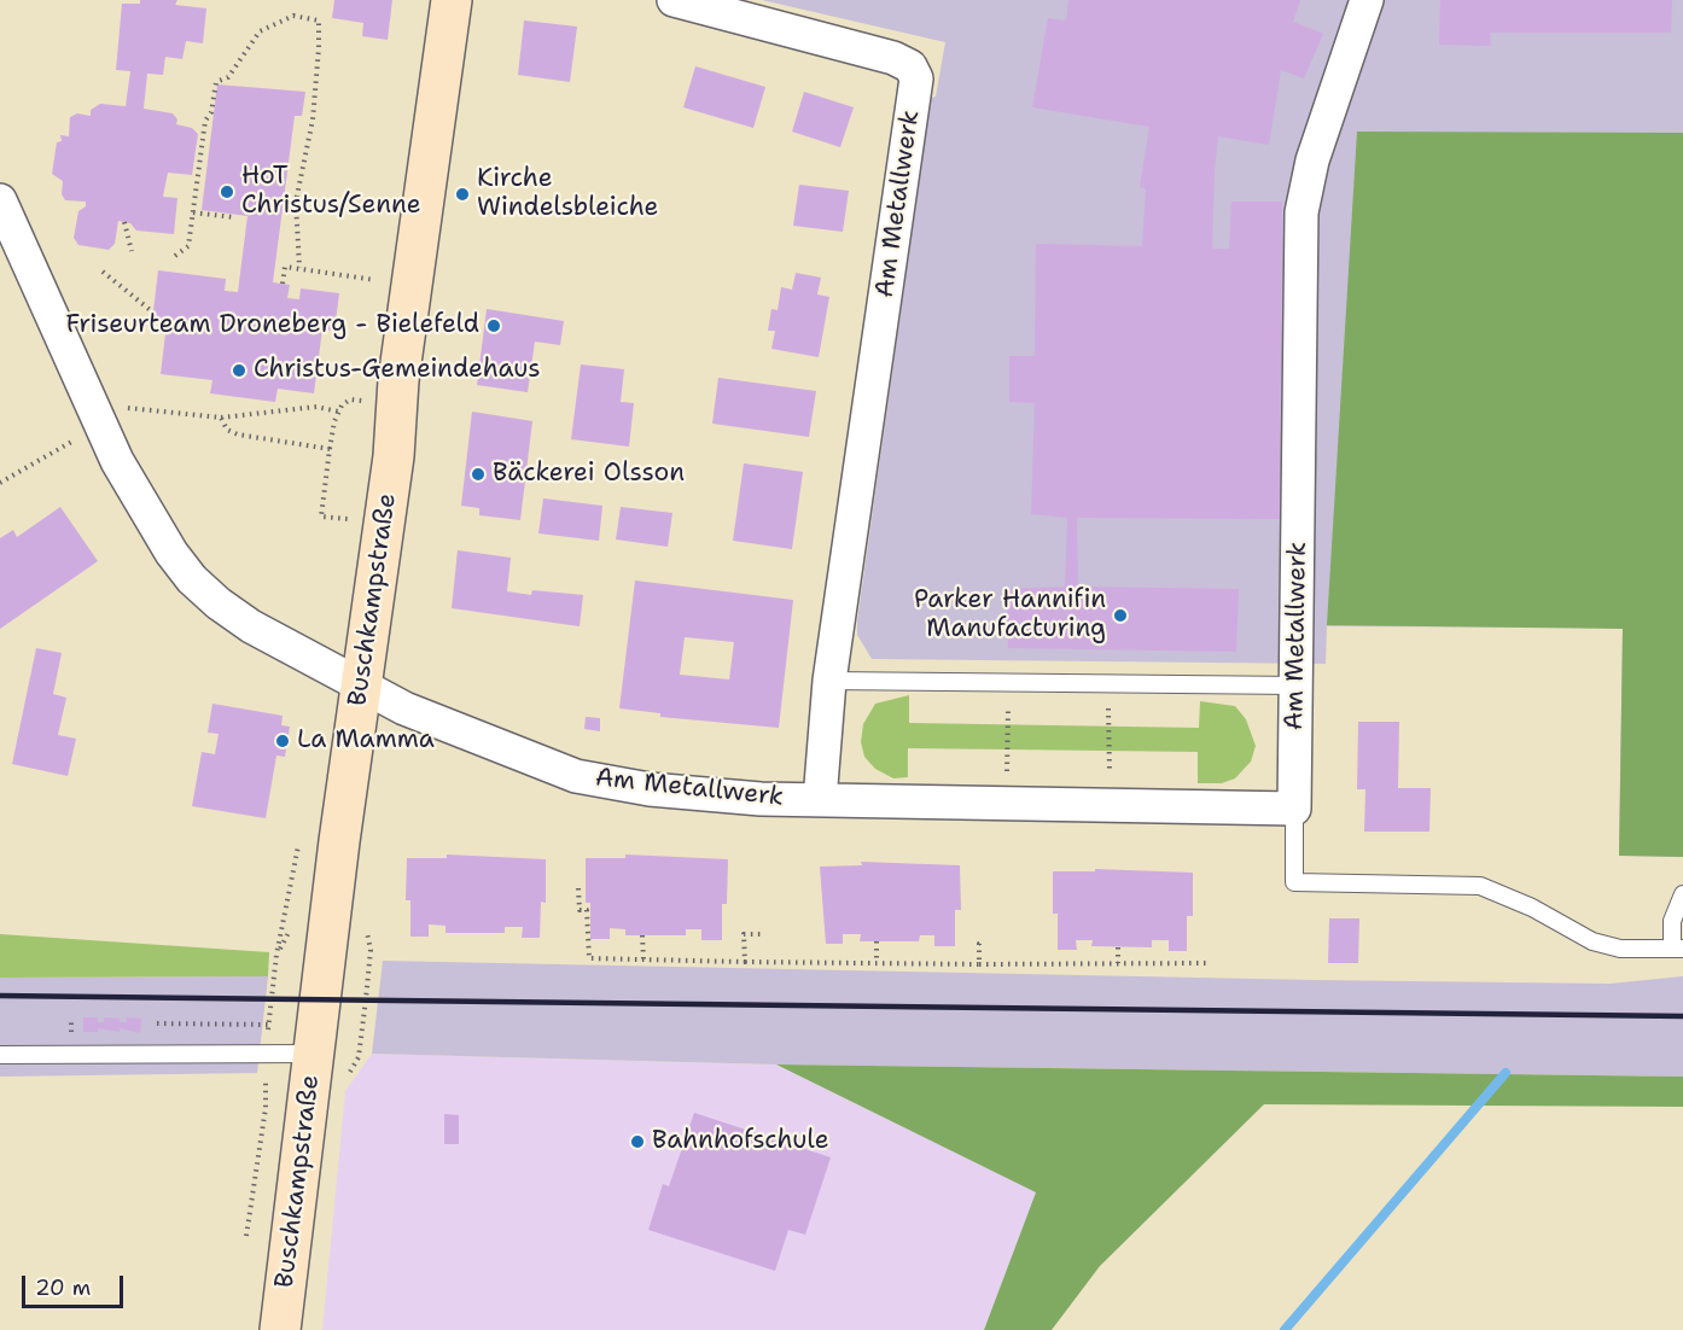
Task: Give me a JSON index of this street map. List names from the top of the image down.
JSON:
{
  "streets": {
    "main road": ["Buschkampstraße"],
    "street": ["Am Metallwerk"]
  },
  "crossings": [
    ["Am Metallwerk", "Buschkampstraße"]
  ],
  "places": [
    "HoT Christus/Senne",
    "Kirche Windelsbleiche",
    "Friseurteam Droneberg - Bielefeld",
    "Christus-Gemeindehaus",
    "Bäckerei Olsson",
    "Parker Hannifin Manufacturing",
    "La Mamma",
    "Bahnhofschule"
  ],
  "scale_bar": "20 m"
}
